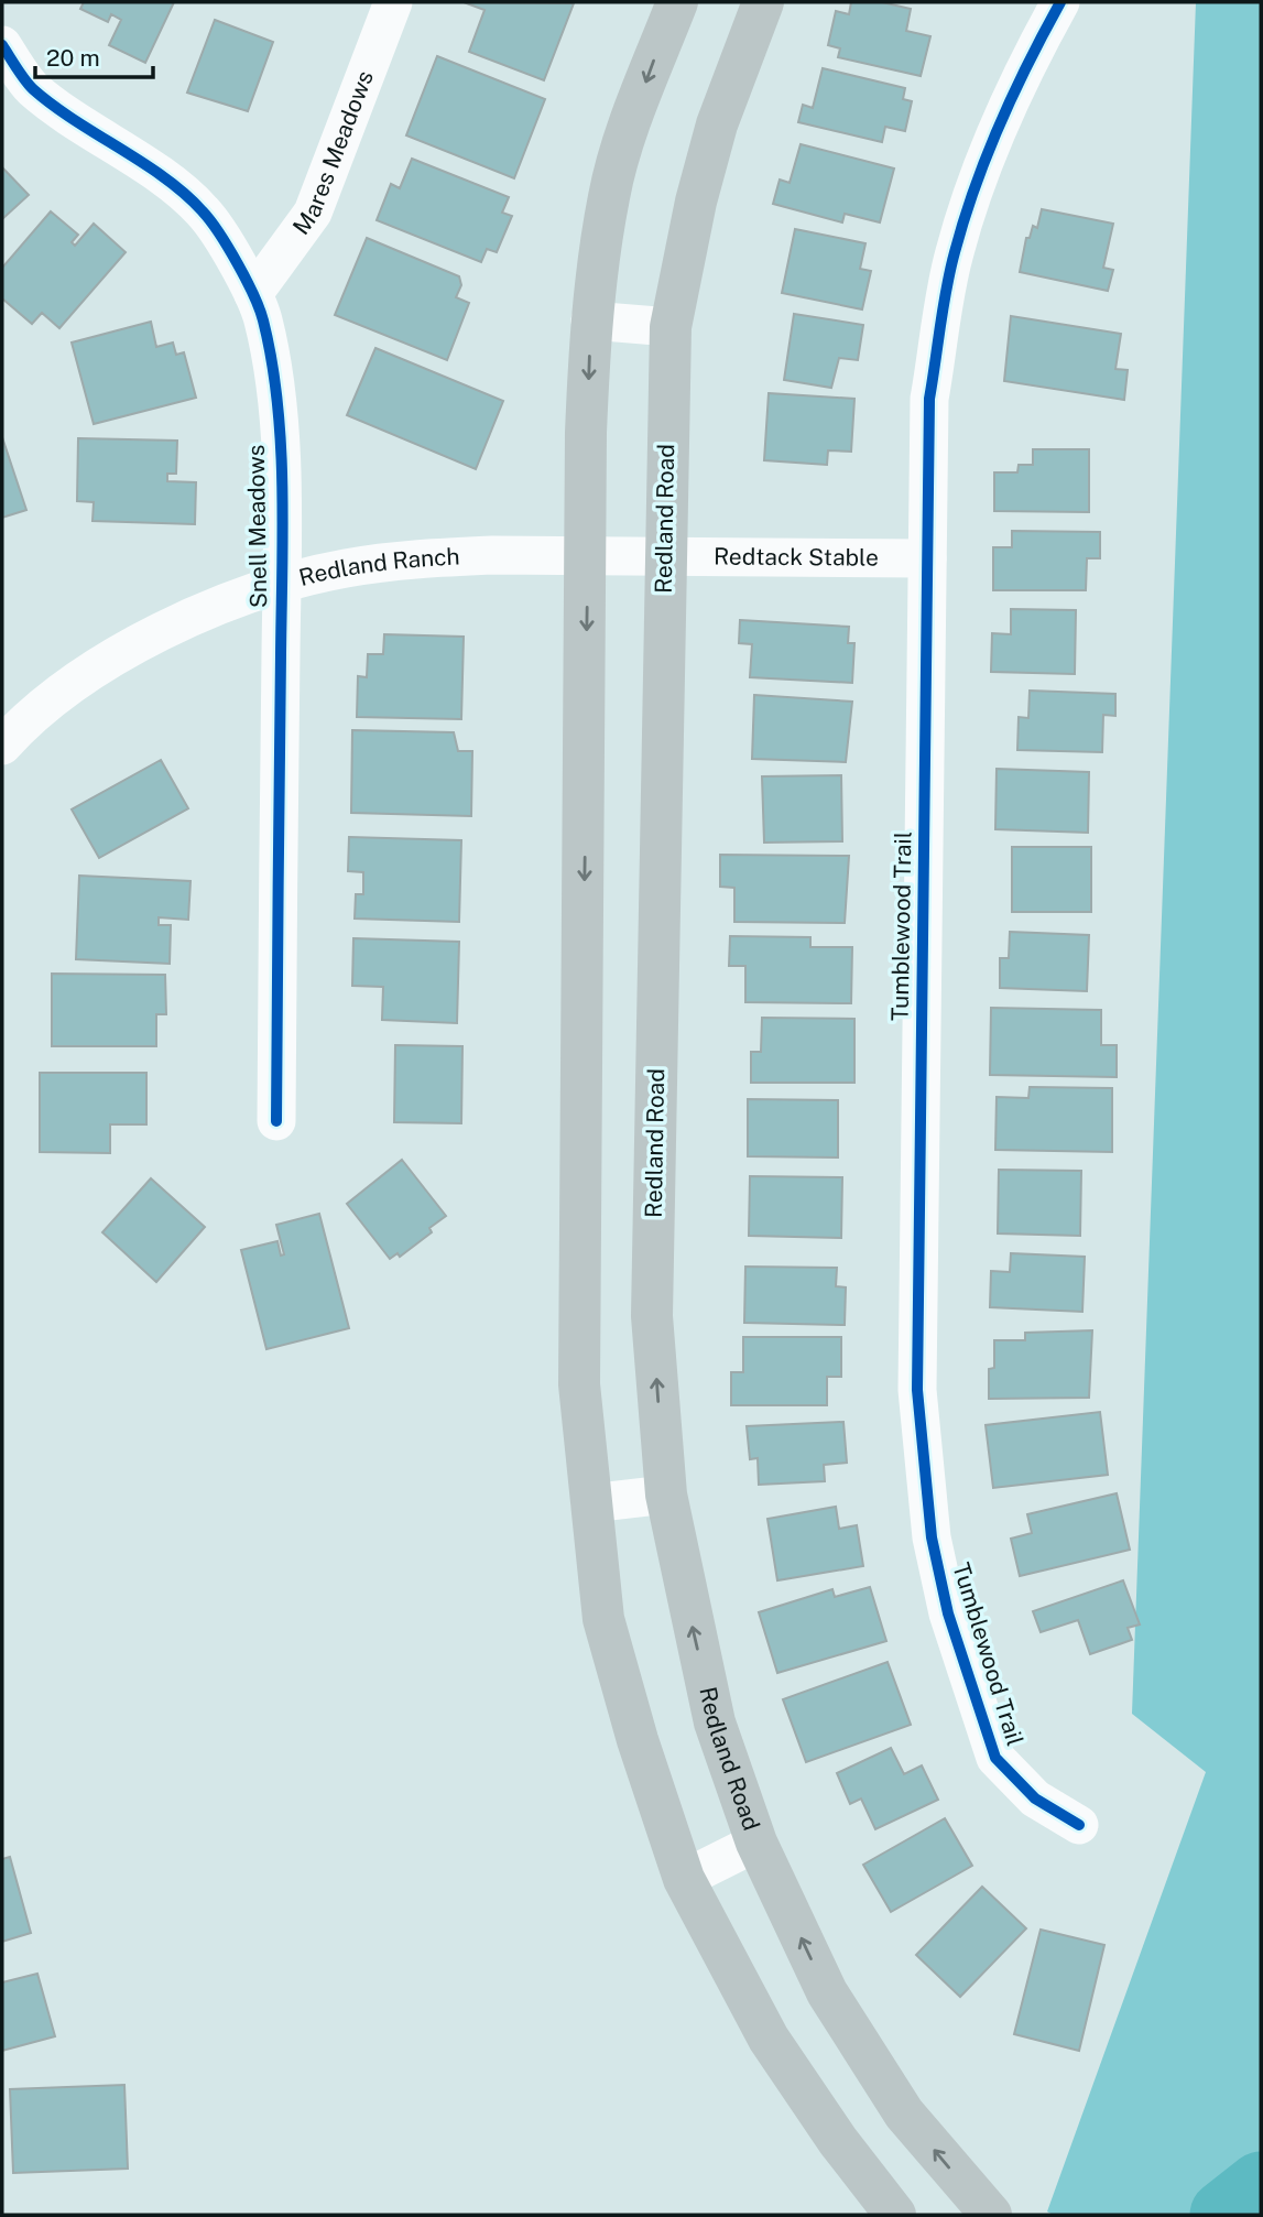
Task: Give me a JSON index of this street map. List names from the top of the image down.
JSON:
{
  "streets": {
    "main road": ["Redland Road"],
    "street": [
      "Mares Meadows",
      "Snell Meadows",
      "Redtack Stable",
      "Redland Ranch",
      "Tumblewood Trail"
    ]
  },
  "crossings": [
    ["Mares Meadows", "Snell Meadows"],
    ["Redland Road", "Redtack Stable"],
    ["Redland Road", "Redland Ranch"],
    ["Snell Meadows", "Redland Ranch"],
    ["Redtack Stable", "Redland Ranch"],
    ["Redtack Stable", "Tumblewood Trail"]
  ],
  "scale_bar": "20 m"
}
